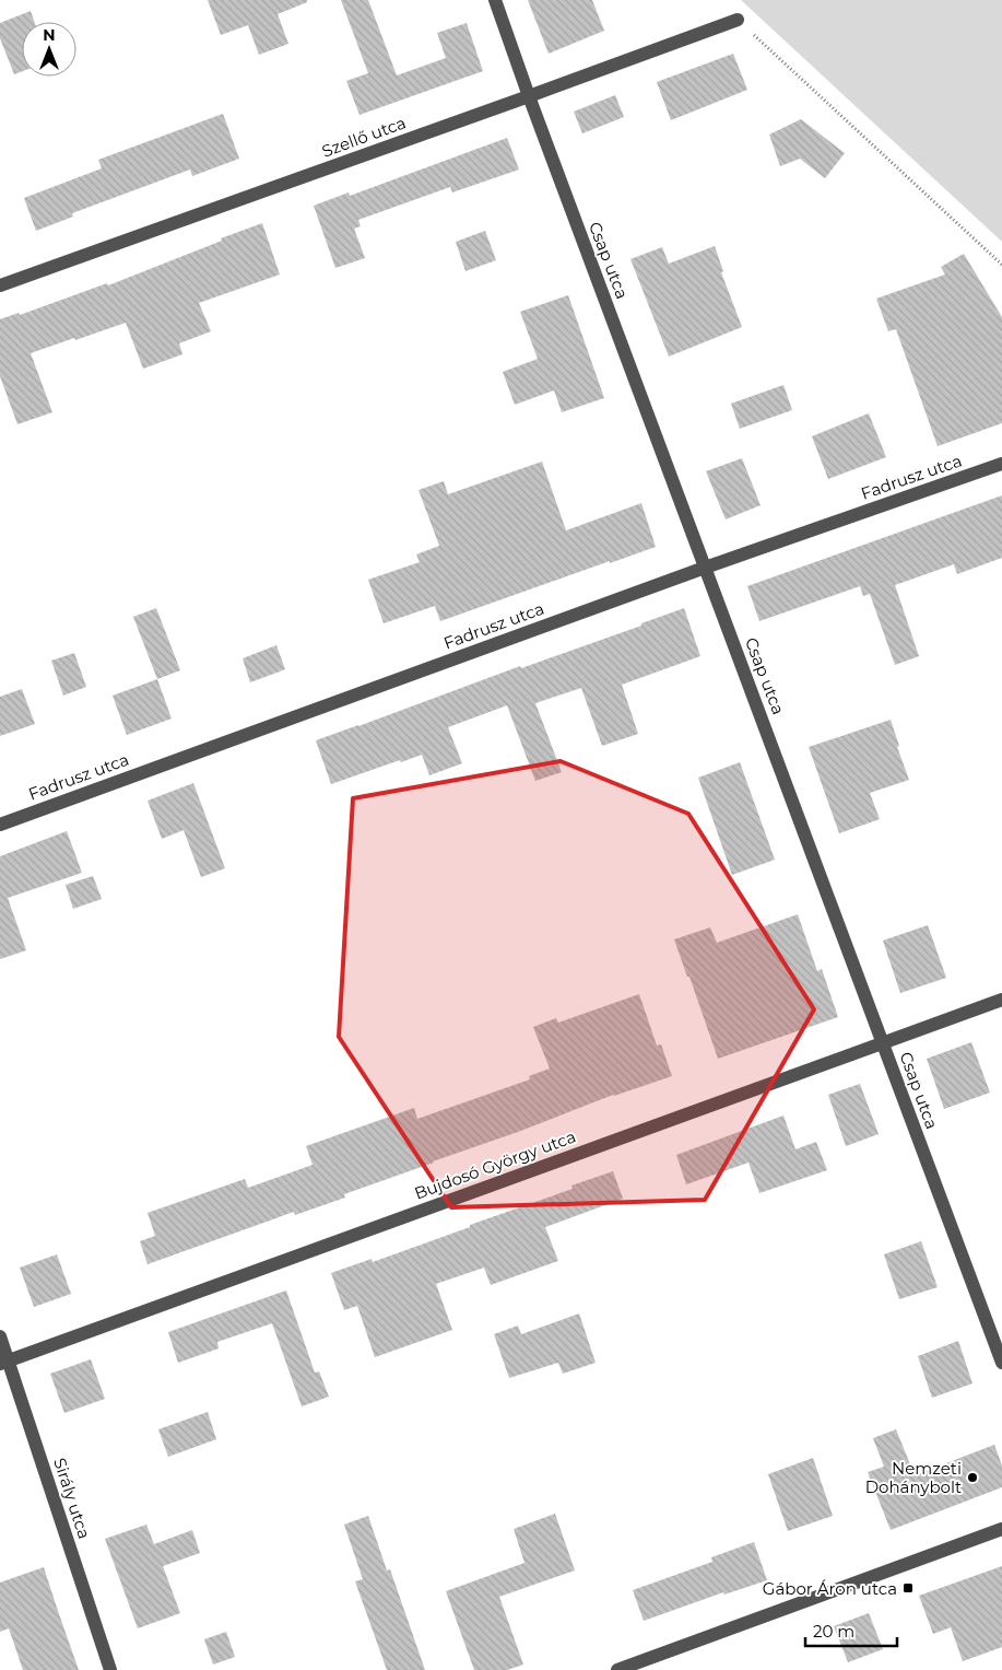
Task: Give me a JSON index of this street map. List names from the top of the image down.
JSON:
{
  "streets": {
    "street": [
      "Szellő utca",
      "Csap utca",
      "Fadrusz utca",
      "Bujdosó György utca",
      "Sirály utca"
    ]
  },
  "crossings": [
    ["Szellő utca", "Csap utca"],
    ["Csap utca", "Fadrusz utca"],
    ["Csap utca", "Bujdosó György utca"],
    ["Bujdosó György utca", "Sirály utca"]
  ],
  "places": {
    "other": ["Nemzeti Dohánybolt"],
    "transit": ["Gábor Áron utca"]
  },
  "scale_bar": "20 m",
  "north": "top"
}
